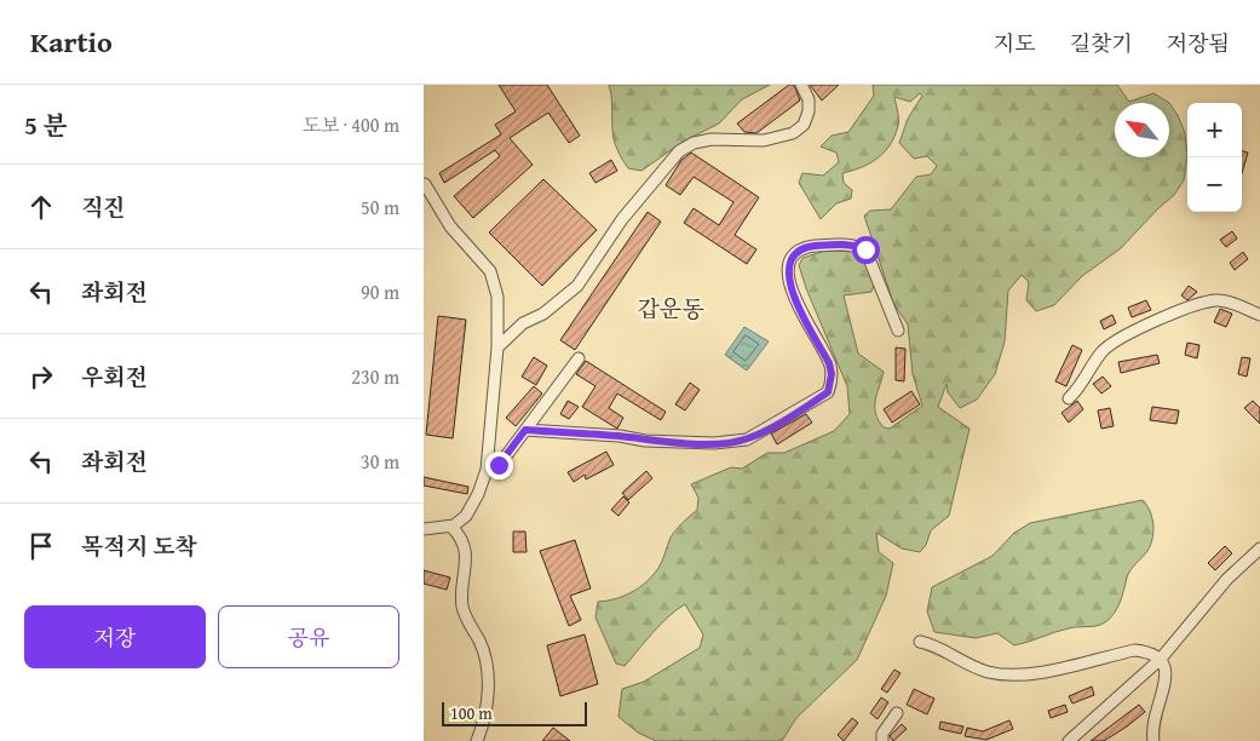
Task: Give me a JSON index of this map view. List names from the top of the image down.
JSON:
{
  "districts": ["갑운동"],
  "scale_bar": "100 m",
  "north": "top left",
  "page": {
    "header": "Kartio",
    "nav": ["지도", "길찾기", "저장됨"],
    "heading": ["5 분", "도보 · 400 m"],
    "map_buttons": ["+", "−"],
    "list": [
      ["직진", "50 m"],
      ["좌회전", "90 m"],
      ["우회전", "230 m"],
      ["좌회전", "30 m"],
      "목적지 도착"
    ],
    "buttons": ["저장", "공유"],
    "scale": "100 m"
  }
}
